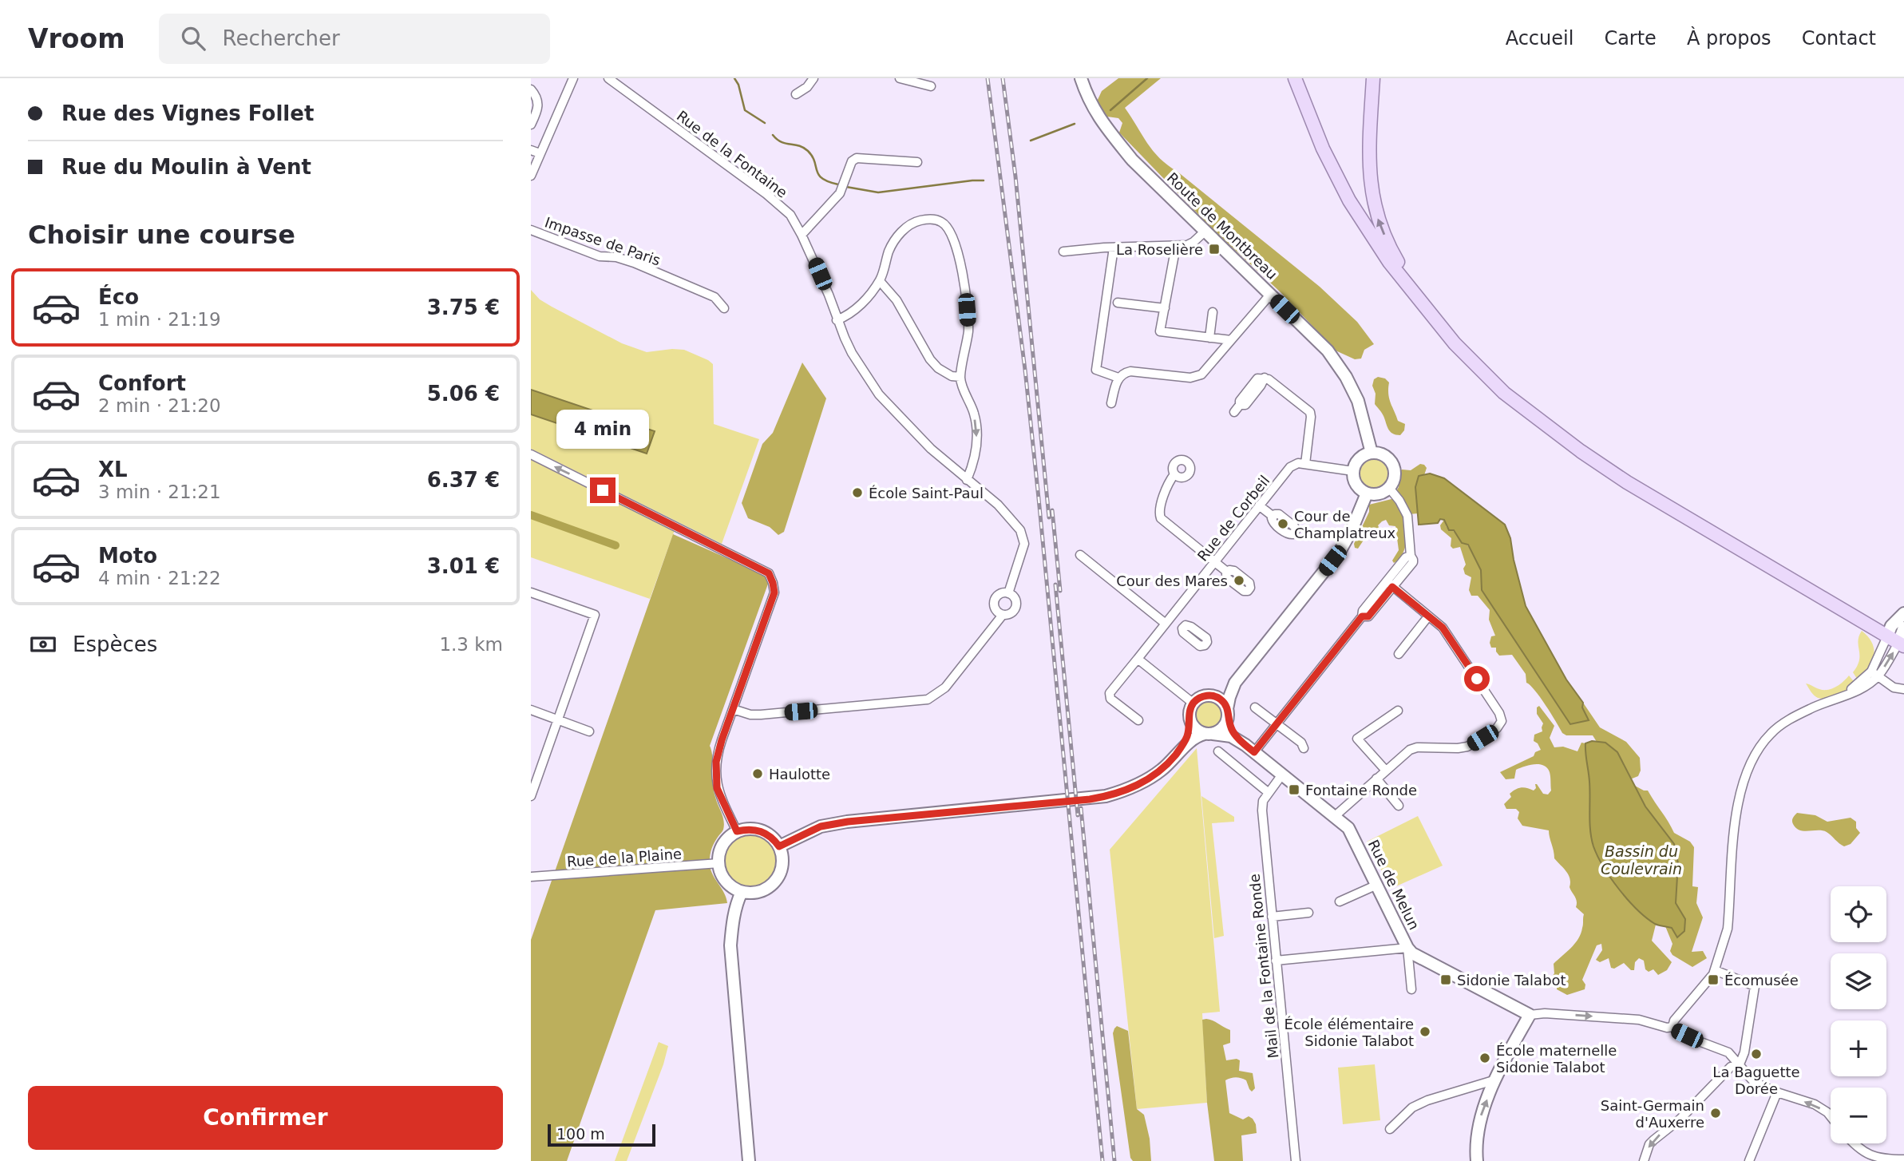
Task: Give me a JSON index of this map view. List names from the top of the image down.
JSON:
{
  "streets": {
    "street": [
      "Rue de la Fontaine",
      "Route de Montbreau",
      "Impasse de Paris",
      "Rue de Corbeil",
      "Rue de la Plaine",
      "Rue de Melun",
      "Mail de la Fontaine Ronde"
    ]
  },
  "crossings": [
    ["Rue de Melun", "Mail de la Fontaine Ronde"]
  ],
  "water": ["Bassin du Coulevrain"],
  "places": {
    "transit": [
      "La Roselière",
      "Fontaine Ronde",
      "Sidonie Talabot",
      "Écomusée"
    ],
    "other": [
      "École Saint-Paul",
      "Cour de Champlatreux",
      "Cour des Mares",
      "Haulotte",
      "École élémentaire Sidonie Talabot",
      "La Baguette Dorée",
      "École maternelle Sidonie Talabot",
      "Saint-Germain d'Auxerre"
    ]
  },
  "scale_bar": "100 m",
  "page": {
    "header": "Vroom",
    "search": "Rechercher",
    "nav": [
      "Accueil",
      "Carte",
      "À propos",
      "Contact"
    ],
    "banner": ["Rue des Vignes Follet", "Rue du Moulin à Vent"],
    "heading": "Choisir une course",
    "list": [
      {
        "name": "Éco",
        "note": "1 min · 21:19",
        "value": "3.75 €"
      },
      {
        "name": "Confort",
        "note": "2 min · 21:20",
        "value": "5.06 €"
      },
      {
        "name": "XL",
        "note": "3 min · 21:21",
        "value": "6.37 €"
      },
      {
        "name": "Moto",
        "note": "4 min · 21:22",
        "value": "3.01 €"
      }
    ],
    "bubble": "4 min",
    "pay": ["Espèces", "1.3 km"],
    "map_buttons": ["+", "−"],
    "buttons": "Confirmer",
    "scale": "100 m"
  }
}
